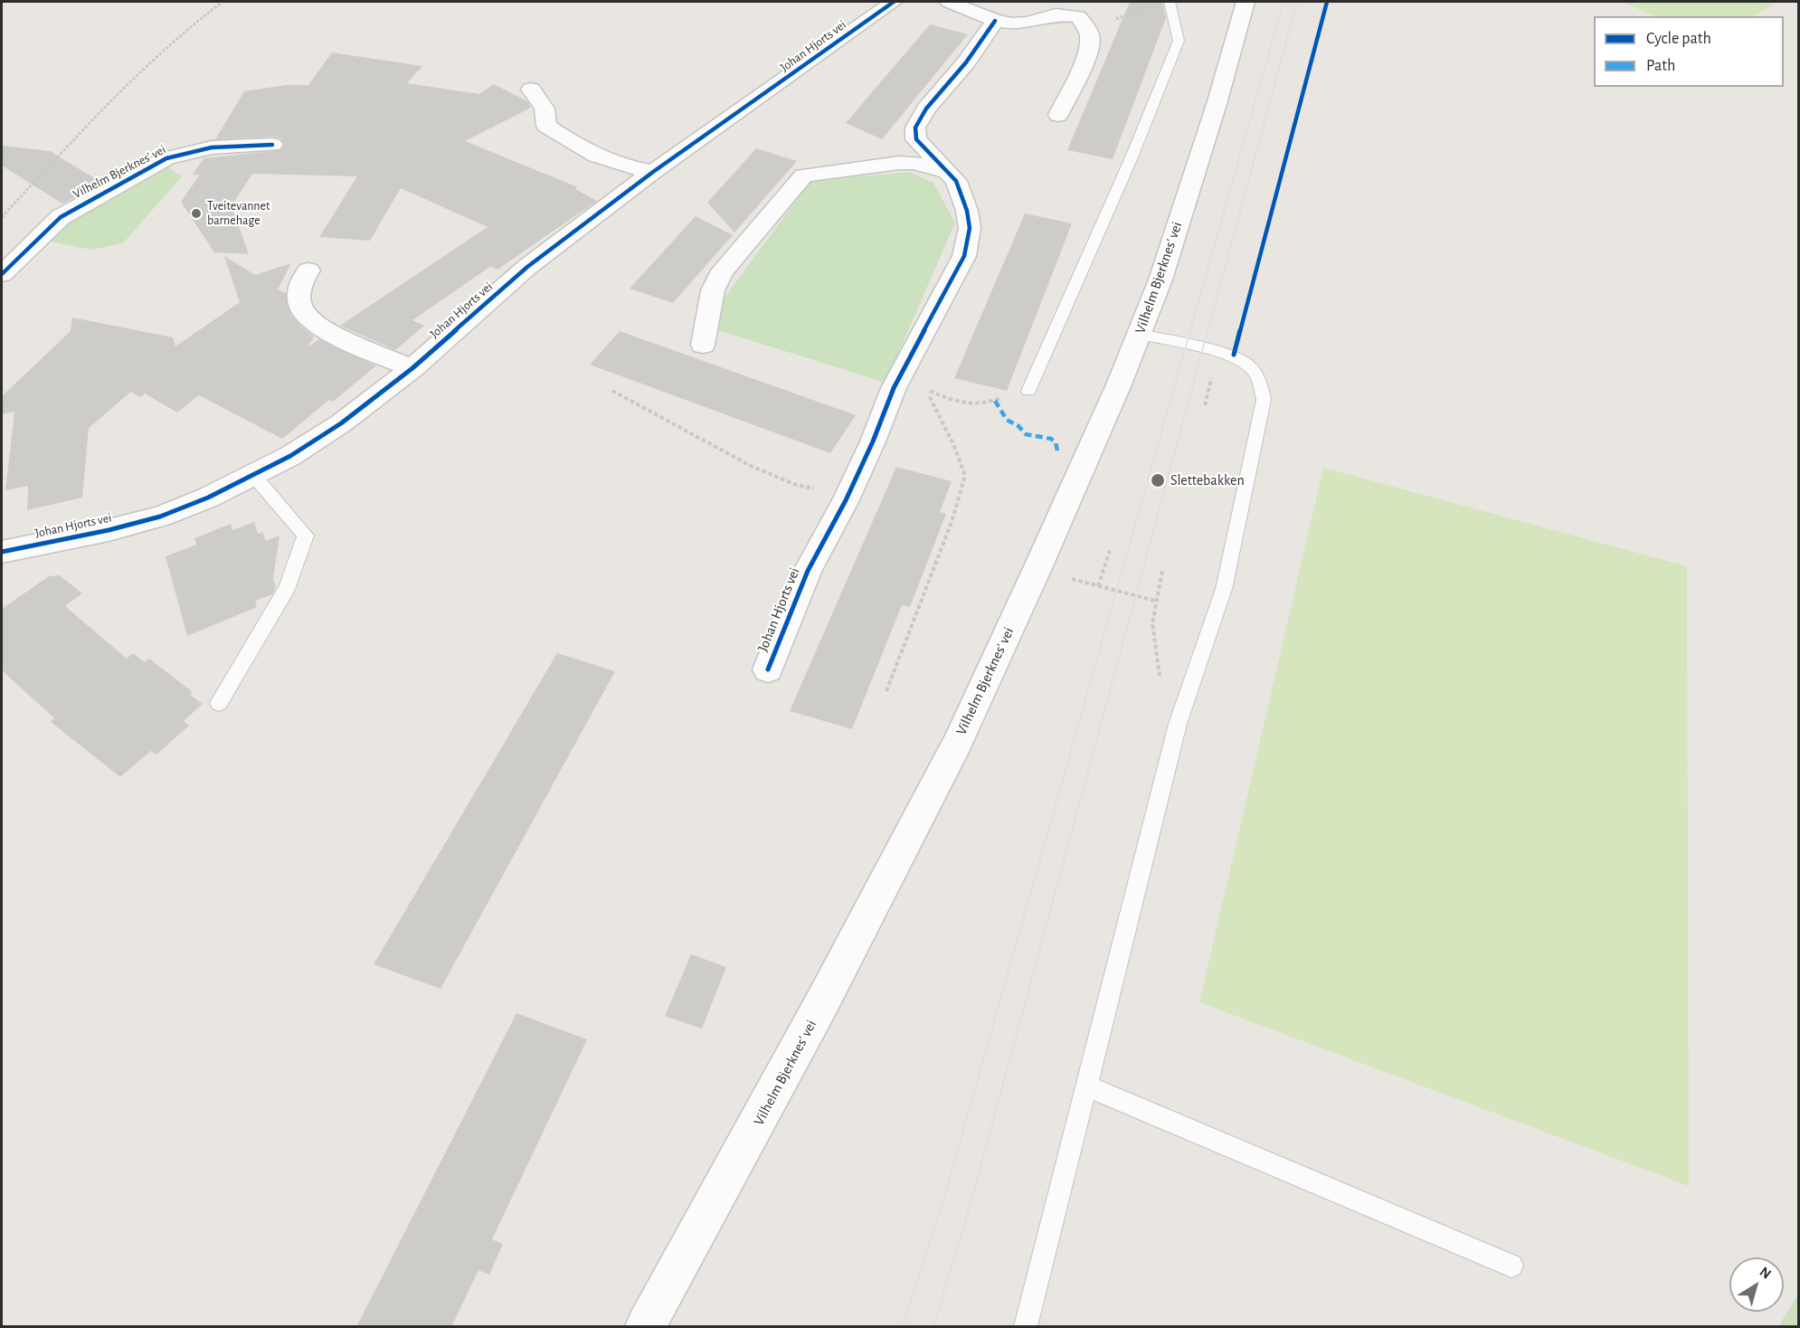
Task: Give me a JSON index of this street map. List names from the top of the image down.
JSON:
{
  "streets": {
    "street": ["Johan Hjorts vei", "Vilhelm Bjerknes' vei"]
  },
  "places": ["Tveitevannet barnehage", "Slettebakken"],
  "legend": ["Cycle path", "Path"],
  "north": "top right"
}
